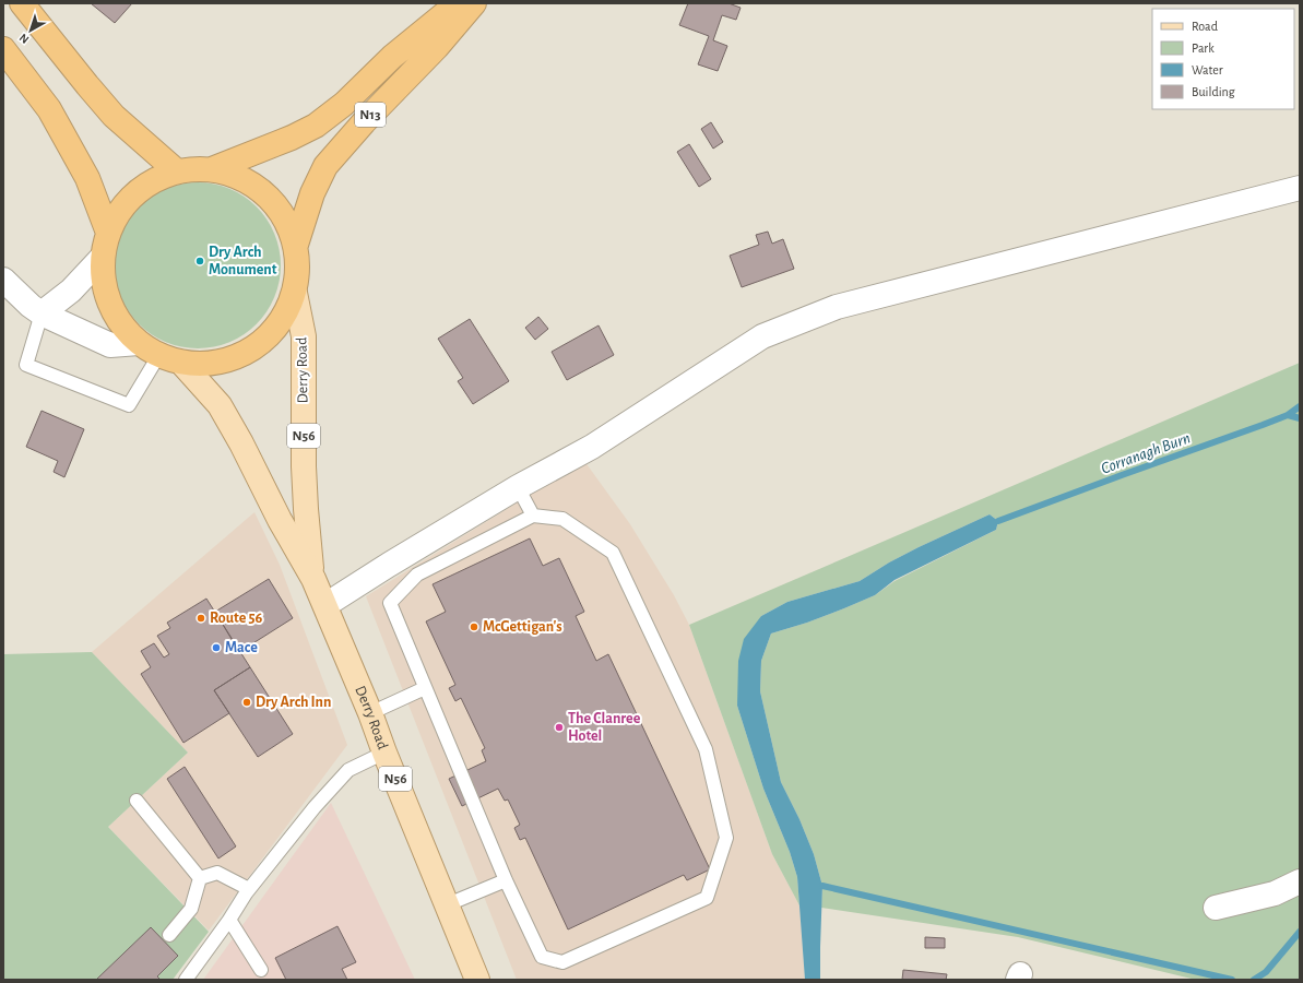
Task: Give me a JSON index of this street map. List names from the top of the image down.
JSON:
{
  "streets": {
    "highway": ["N13"],
    "main road": ["Derry Road", "N56"]
  },
  "crossings": [
    ["N13", "Derry Road"]
  ],
  "water": ["Corranagh Burn"],
  "places": [
    "Dry Arch Monument",
    "Route 56",
    "McGettigan's",
    "Mace",
    "Dry Arch Inn",
    "The Clanree Hotel"
  ],
  "legend": [
    "Road",
    "Park",
    "Water",
    "Building"
  ],
  "north": "bottom left"
}
